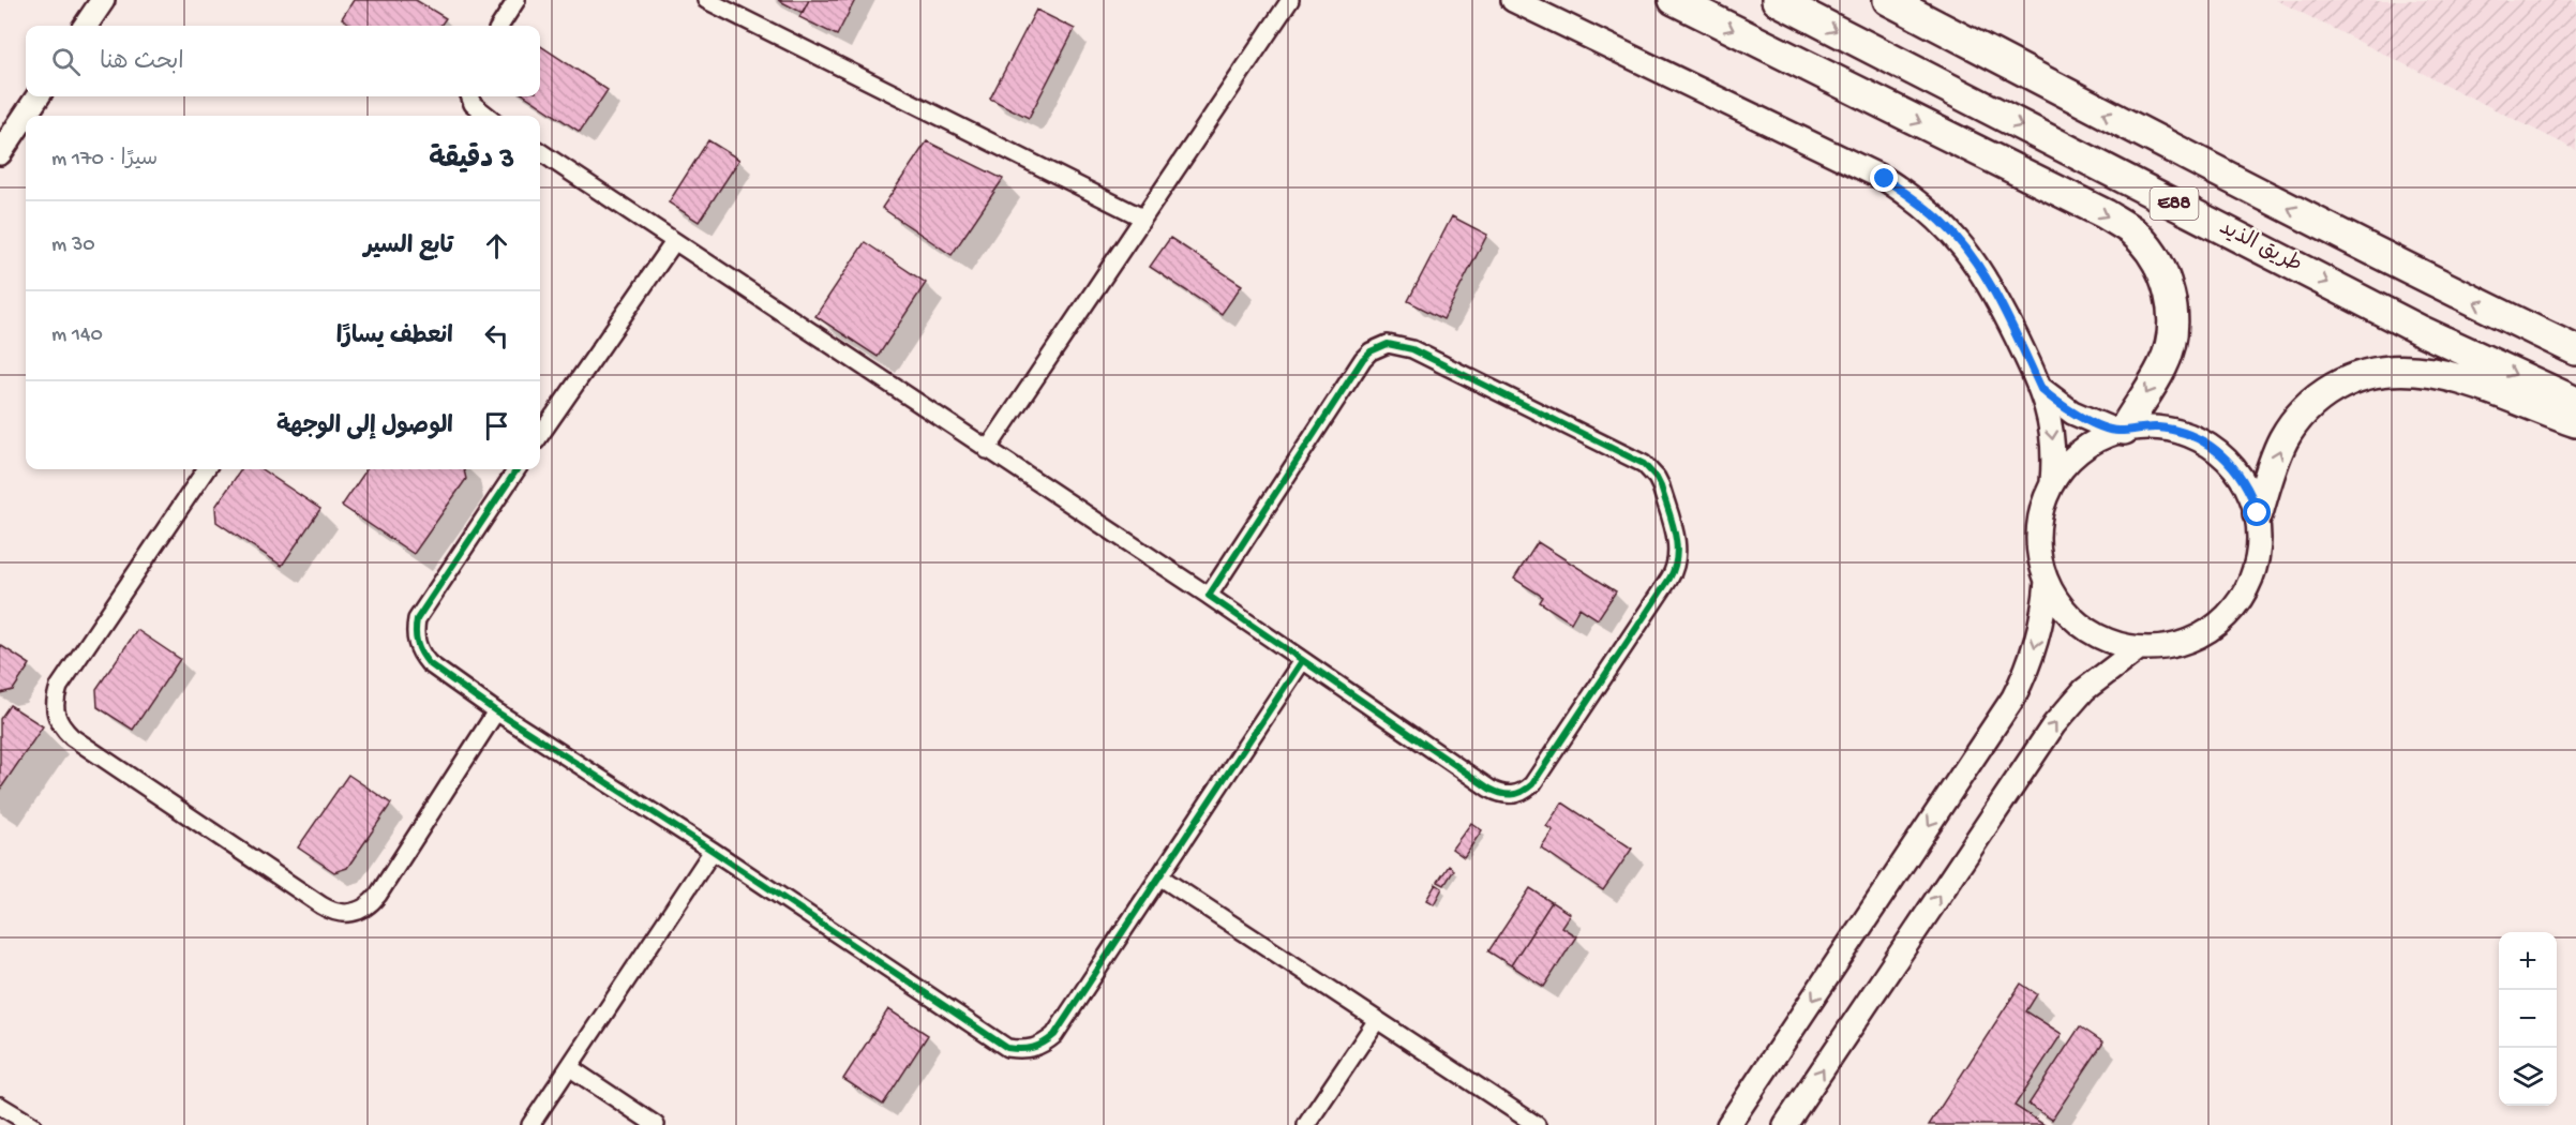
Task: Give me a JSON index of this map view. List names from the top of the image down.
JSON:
{
  "streets": {
    "highway": ["E88", "طريق الذيد"]
  },
  "page": {
    "search": "ابحث هنا",
    "heading": ["3 دقيقة", "سيرًا · 170 m"],
    "list": [
      ["تابع السير", "30 m"],
      ["انعطف يسارًا", "140 m"],
      "الوصول إلى الوجهة"
    ],
    "map_buttons": ["+", "−"]
  }
}
